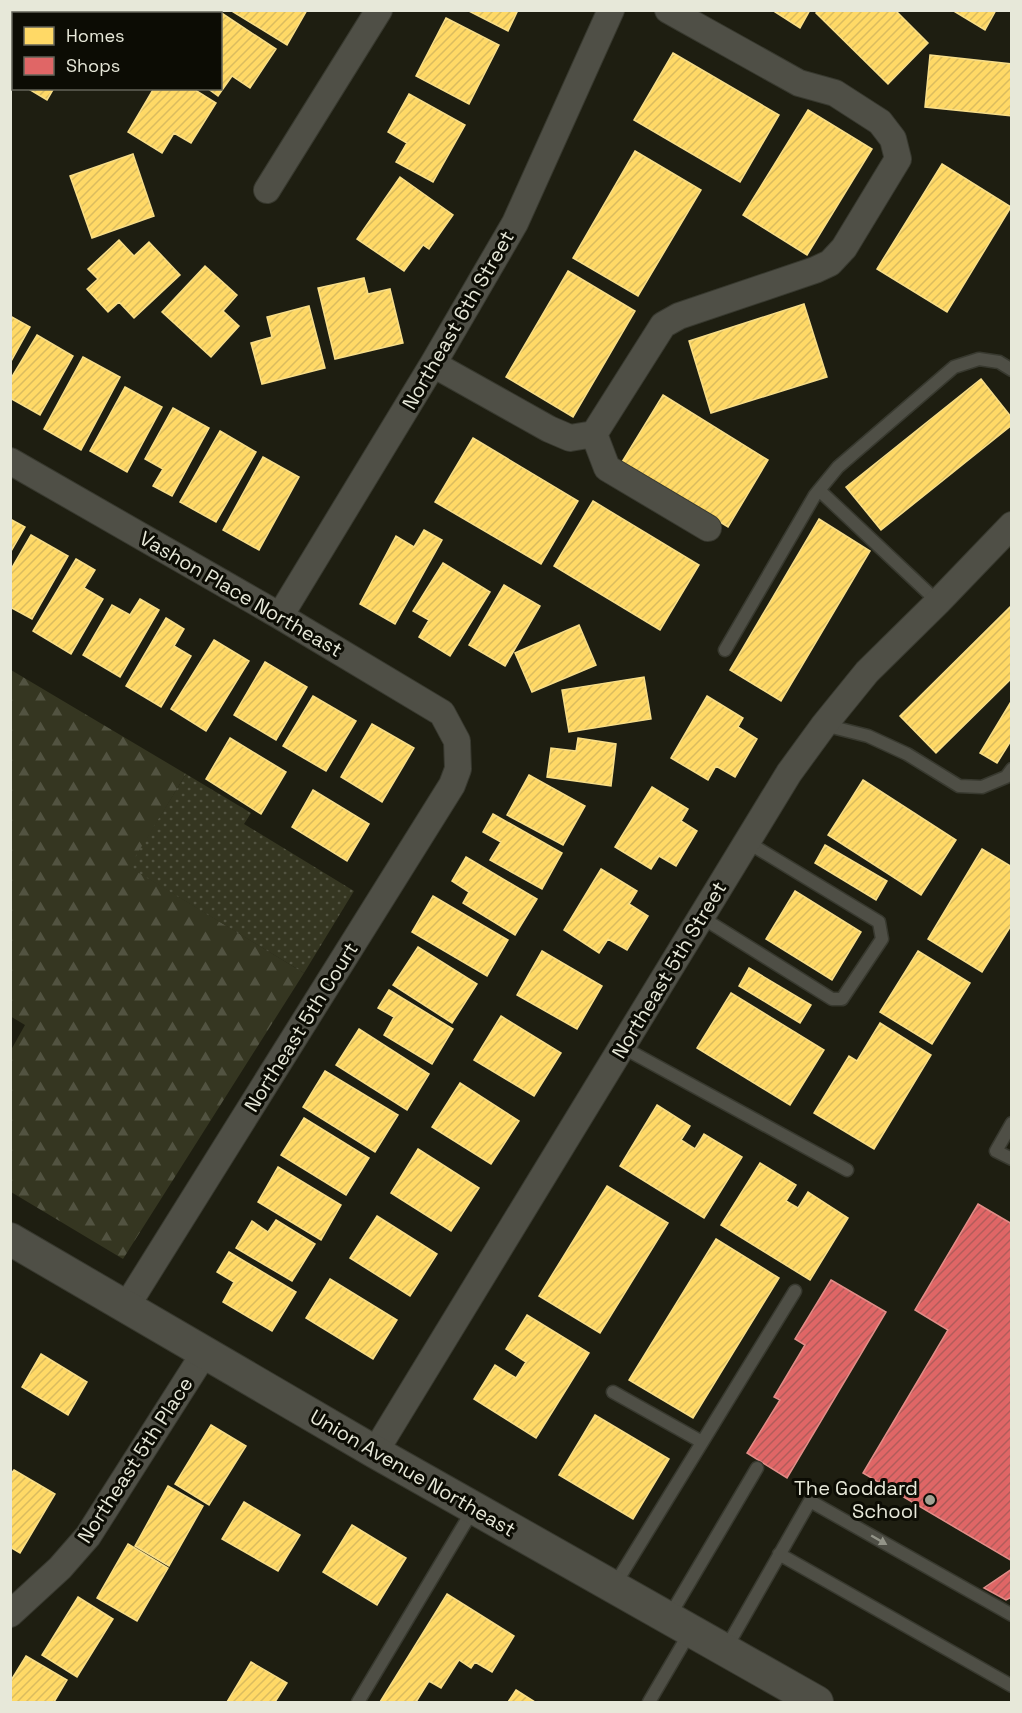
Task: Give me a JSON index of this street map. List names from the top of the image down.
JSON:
{
  "streets": {
    "street": [
      "Northeast 6th Street",
      "Vashon Place Northeast",
      "Northeast 5th Street",
      "Northeast 5th Court",
      "Northeast 5th Place",
      "Union Avenue Northeast"
    ]
  },
  "crossings": [
    ["Northeast 6th Street", "Vashon Place Northeast"],
    ["Vashon Place Northeast", "Northeast 5th Court"],
    ["Northeast 5th Street", "Union Avenue Northeast"],
    ["Northeast 5th Court", "Union Avenue Northeast"],
    ["Northeast 5th Place", "Union Avenue Northeast"]
  ],
  "places": ["The Goddard School"],
  "legend": ["Homes", "Shops"]
}
